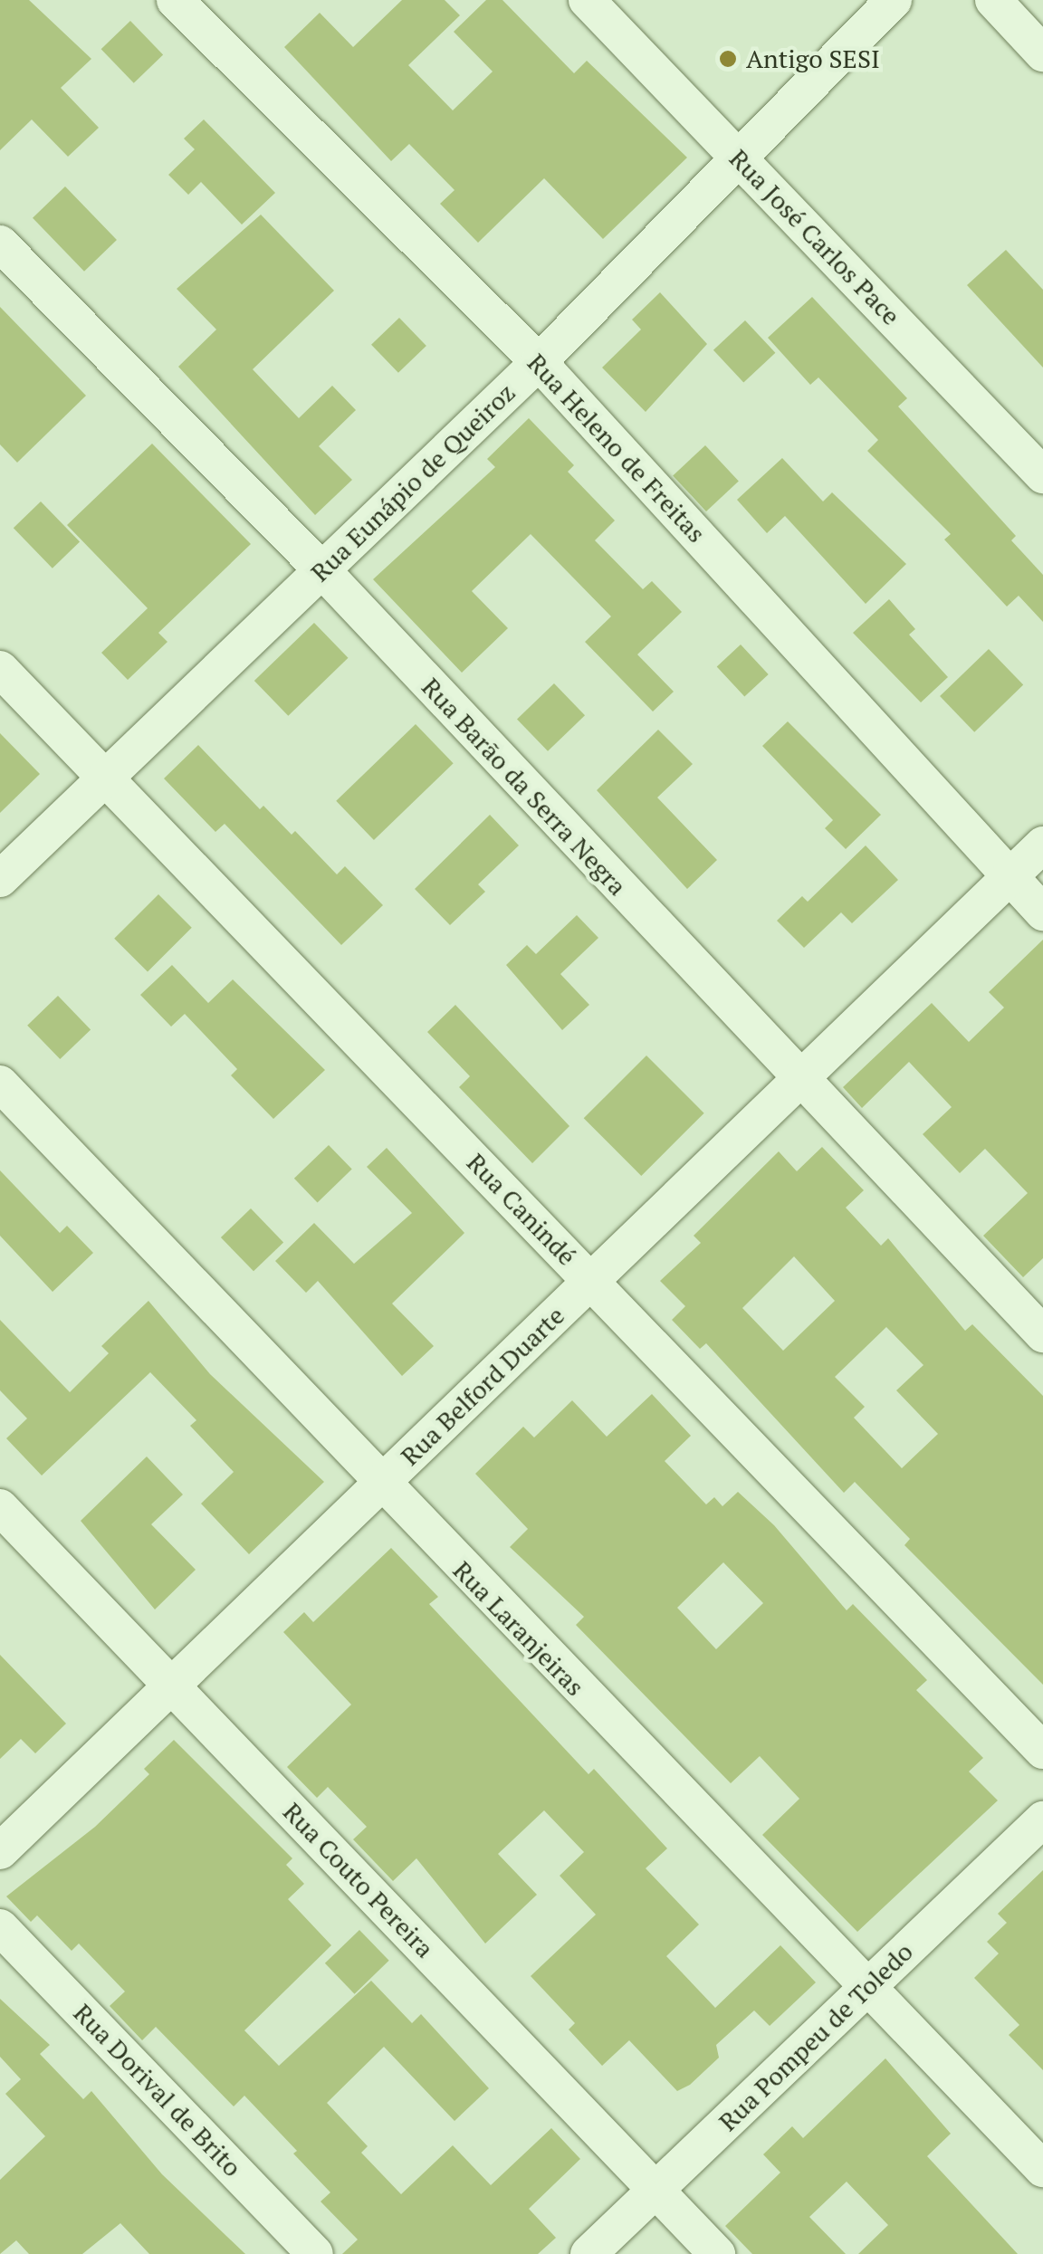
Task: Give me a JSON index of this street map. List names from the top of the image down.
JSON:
{
  "streets": {
    "street": [
      "Rua José Carlos Pace",
      "Rua Heleno de Freitas",
      "Rua Eunápio de Queiroz",
      "Rua Barão da Serra Negra",
      "Rua Canindé",
      "Rua Belford Duarte",
      "Rua Laranjeiras",
      "Rua Couto Pereira",
      "Rua Pompeu de Toledo",
      "Rua Dorival de Brito"
    ]
  },
  "crossings": [
    ["Rua José Carlos Pace", "Rua Eunápio de Queiroz"],
    ["Rua Heleno de Freitas", "Rua Eunápio de Queiroz"],
    ["Rua Heleno de Freitas", "Rua Belford Duarte"],
    ["Rua Eunápio de Queiroz", "Rua Barão da Serra Negra"],
    ["Rua Eunápio de Queiroz", "Rua Canindé"],
    ["Rua Barão da Serra Negra", "Rua Belford Duarte"],
    ["Rua Canindé", "Rua Belford Duarte"],
    ["Rua Belford Duarte", "Rua Laranjeiras"],
    ["Rua Belford Duarte", "Rua Couto Pereira"],
    ["Rua Laranjeiras", "Rua Pompeu de Toledo"],
    ["Rua Couto Pereira", "Rua Pompeu de Toledo"]
  ],
  "places": ["Antigo SESI"]
}
